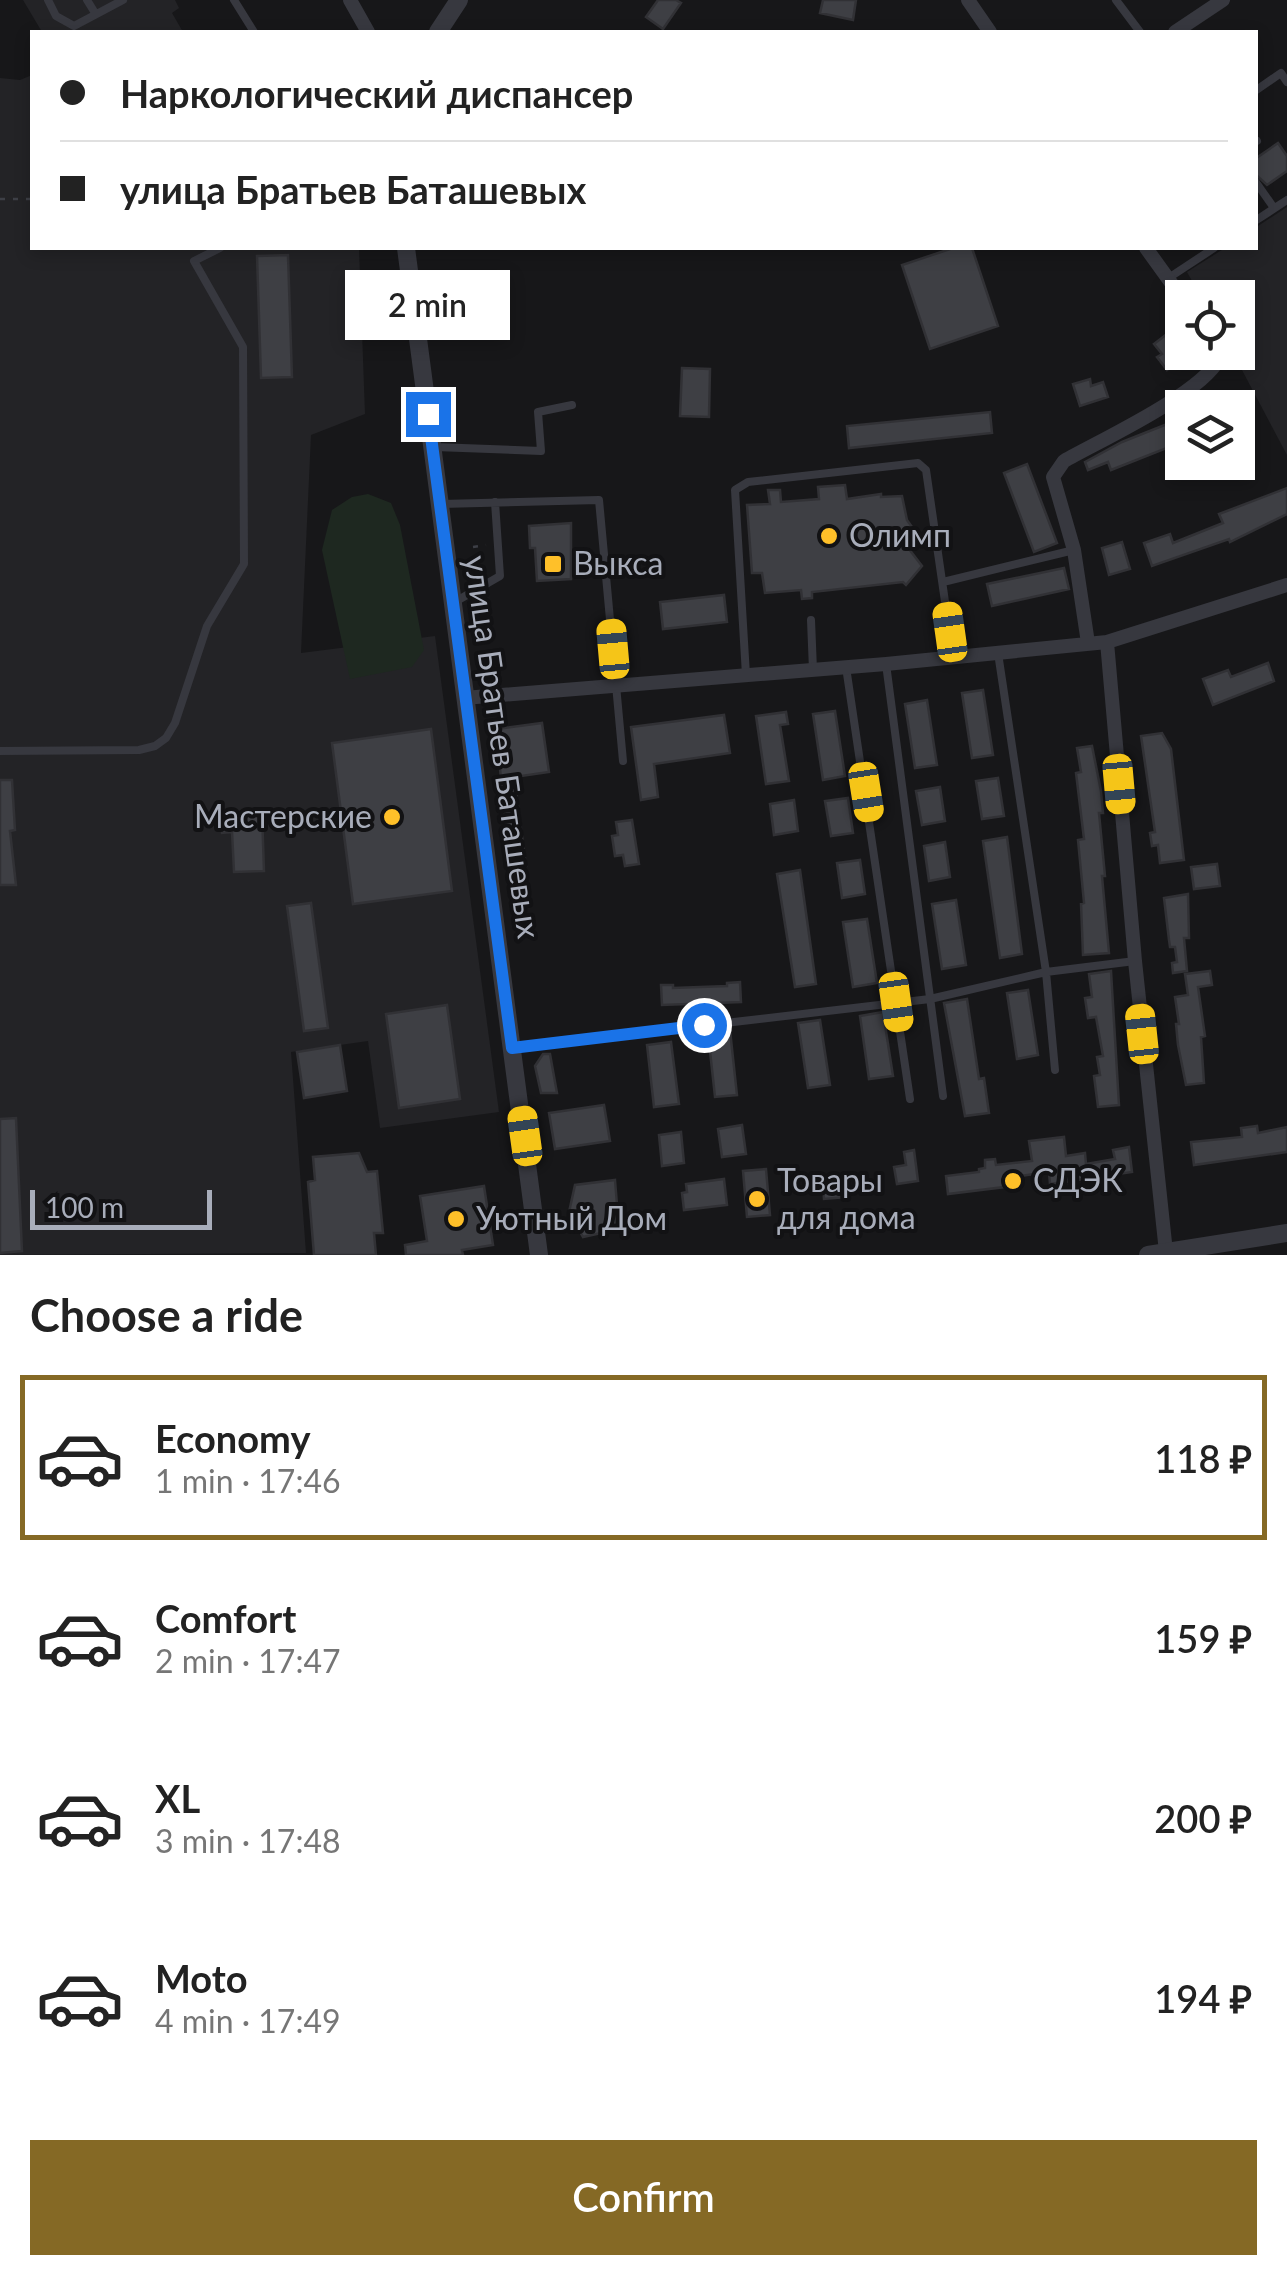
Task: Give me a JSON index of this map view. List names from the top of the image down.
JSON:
{
  "streets": {
    "street": ["улица Братьев Баташевых"]
  },
  "places": {
    "other": [
      "Олимп",
      "Мастерские",
      "СДЭК",
      "Товары для дома",
      "Уютный Дом"
    ],
    "transit": ["Выкса"]
  },
  "scale_bar": "100 m",
  "page": {
    "banner": ["Наркологический диспансер", "улица Братьев Баташевых"],
    "bubble": "2 min",
    "scale": "100 m",
    "heading": "Choose a ride",
    "list": [
      {
        "name": "Economy",
        "note": "1 min · 17:46",
        "value": "118 ₽"
      },
      {
        "name": "Comfort",
        "note": "2 min · 17:47",
        "value": "159 ₽"
      },
      {
        "name": "XL",
        "note": "3 min · 17:48",
        "value": "200 ₽"
      },
      {
        "name": "Moto",
        "note": "4 min · 17:49",
        "value": "194 ₽"
      }
    ],
    "buttons": "Confirm"
  }
}
